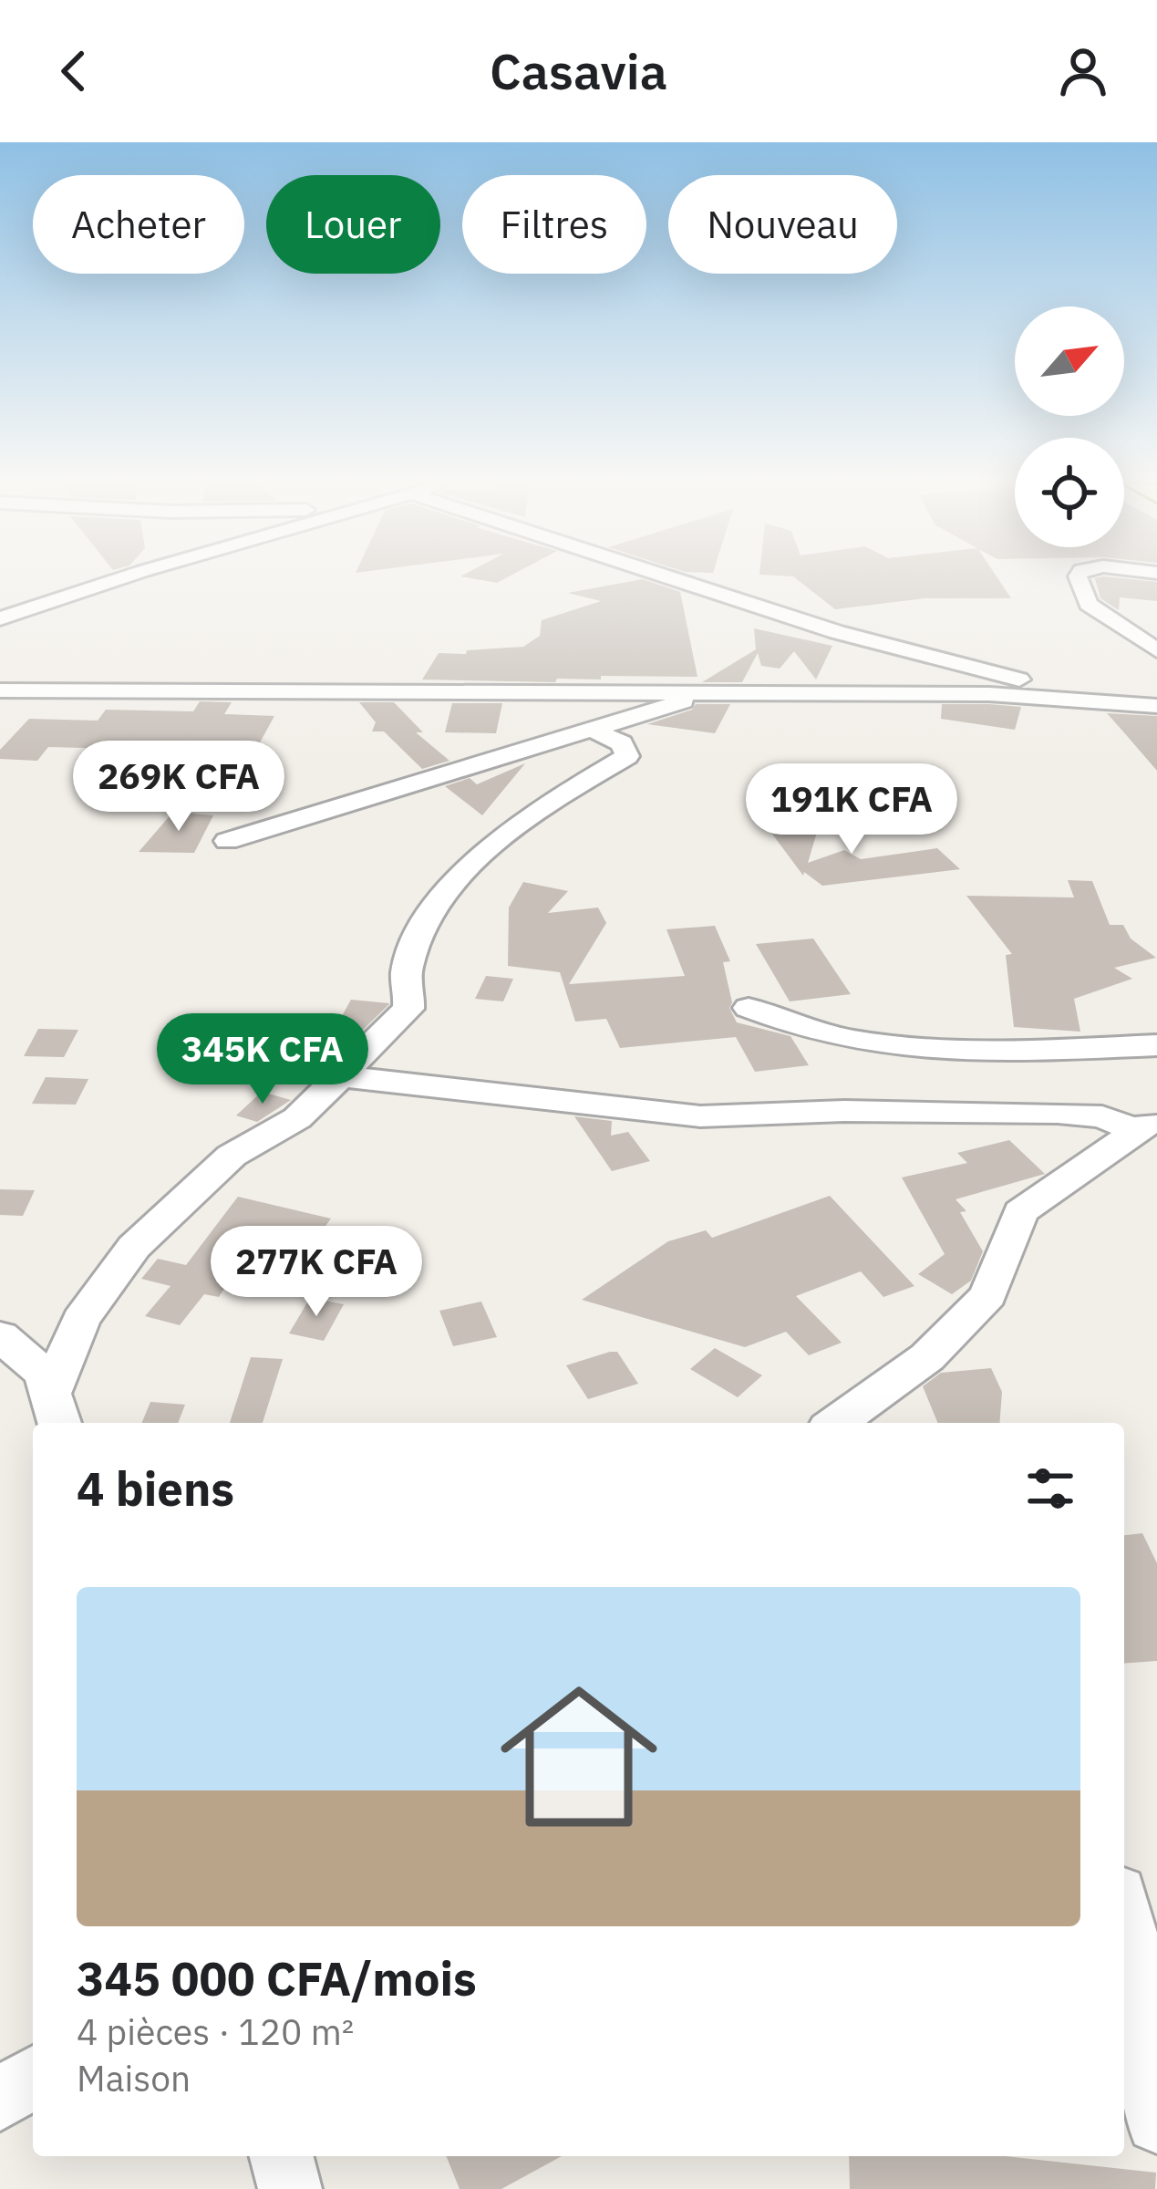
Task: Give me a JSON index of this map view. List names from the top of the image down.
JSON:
{
  "north": "top right",
  "page": {
    "header": "Casavia",
    "chip": [
      "Acheter",
      "Louer",
      "Filtres",
      "Nouveau"
    ],
    "price": [
      "269K CFA",
      "191K CFA",
      "345K CFA",
      "277K CFA"
    ],
    "heading": "4 biens",
    "list": [
      {
        "name": "345 000 CFA/mois",
        "note": "4 pièces · 120 m² · Maison"
      }
    ]
  }
}
